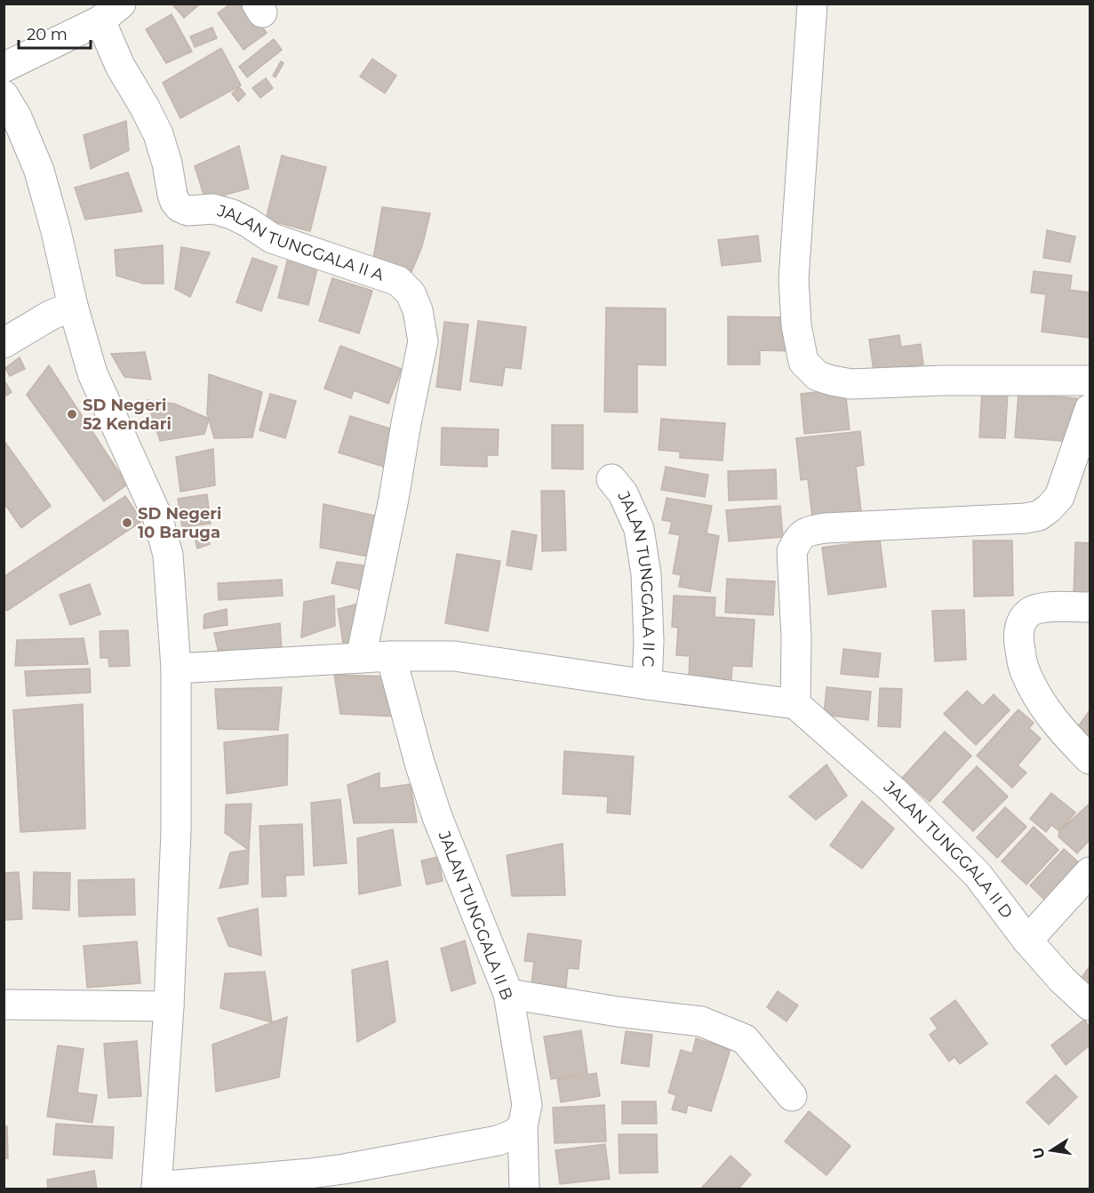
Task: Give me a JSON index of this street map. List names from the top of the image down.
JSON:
{
  "streets": {
    "street": [
      "JALAN TUNGGALA II A",
      "JALAN TUNGGALA II C",
      "JALAN TUNGGALA II D",
      "JALAN TUNGGALA II B"
    ]
  },
  "places": ["SD Negeri 52 Kendari", "SD Negeri 10 Baruga"],
  "scale_bar": "20 m",
  "north": "left"
}
